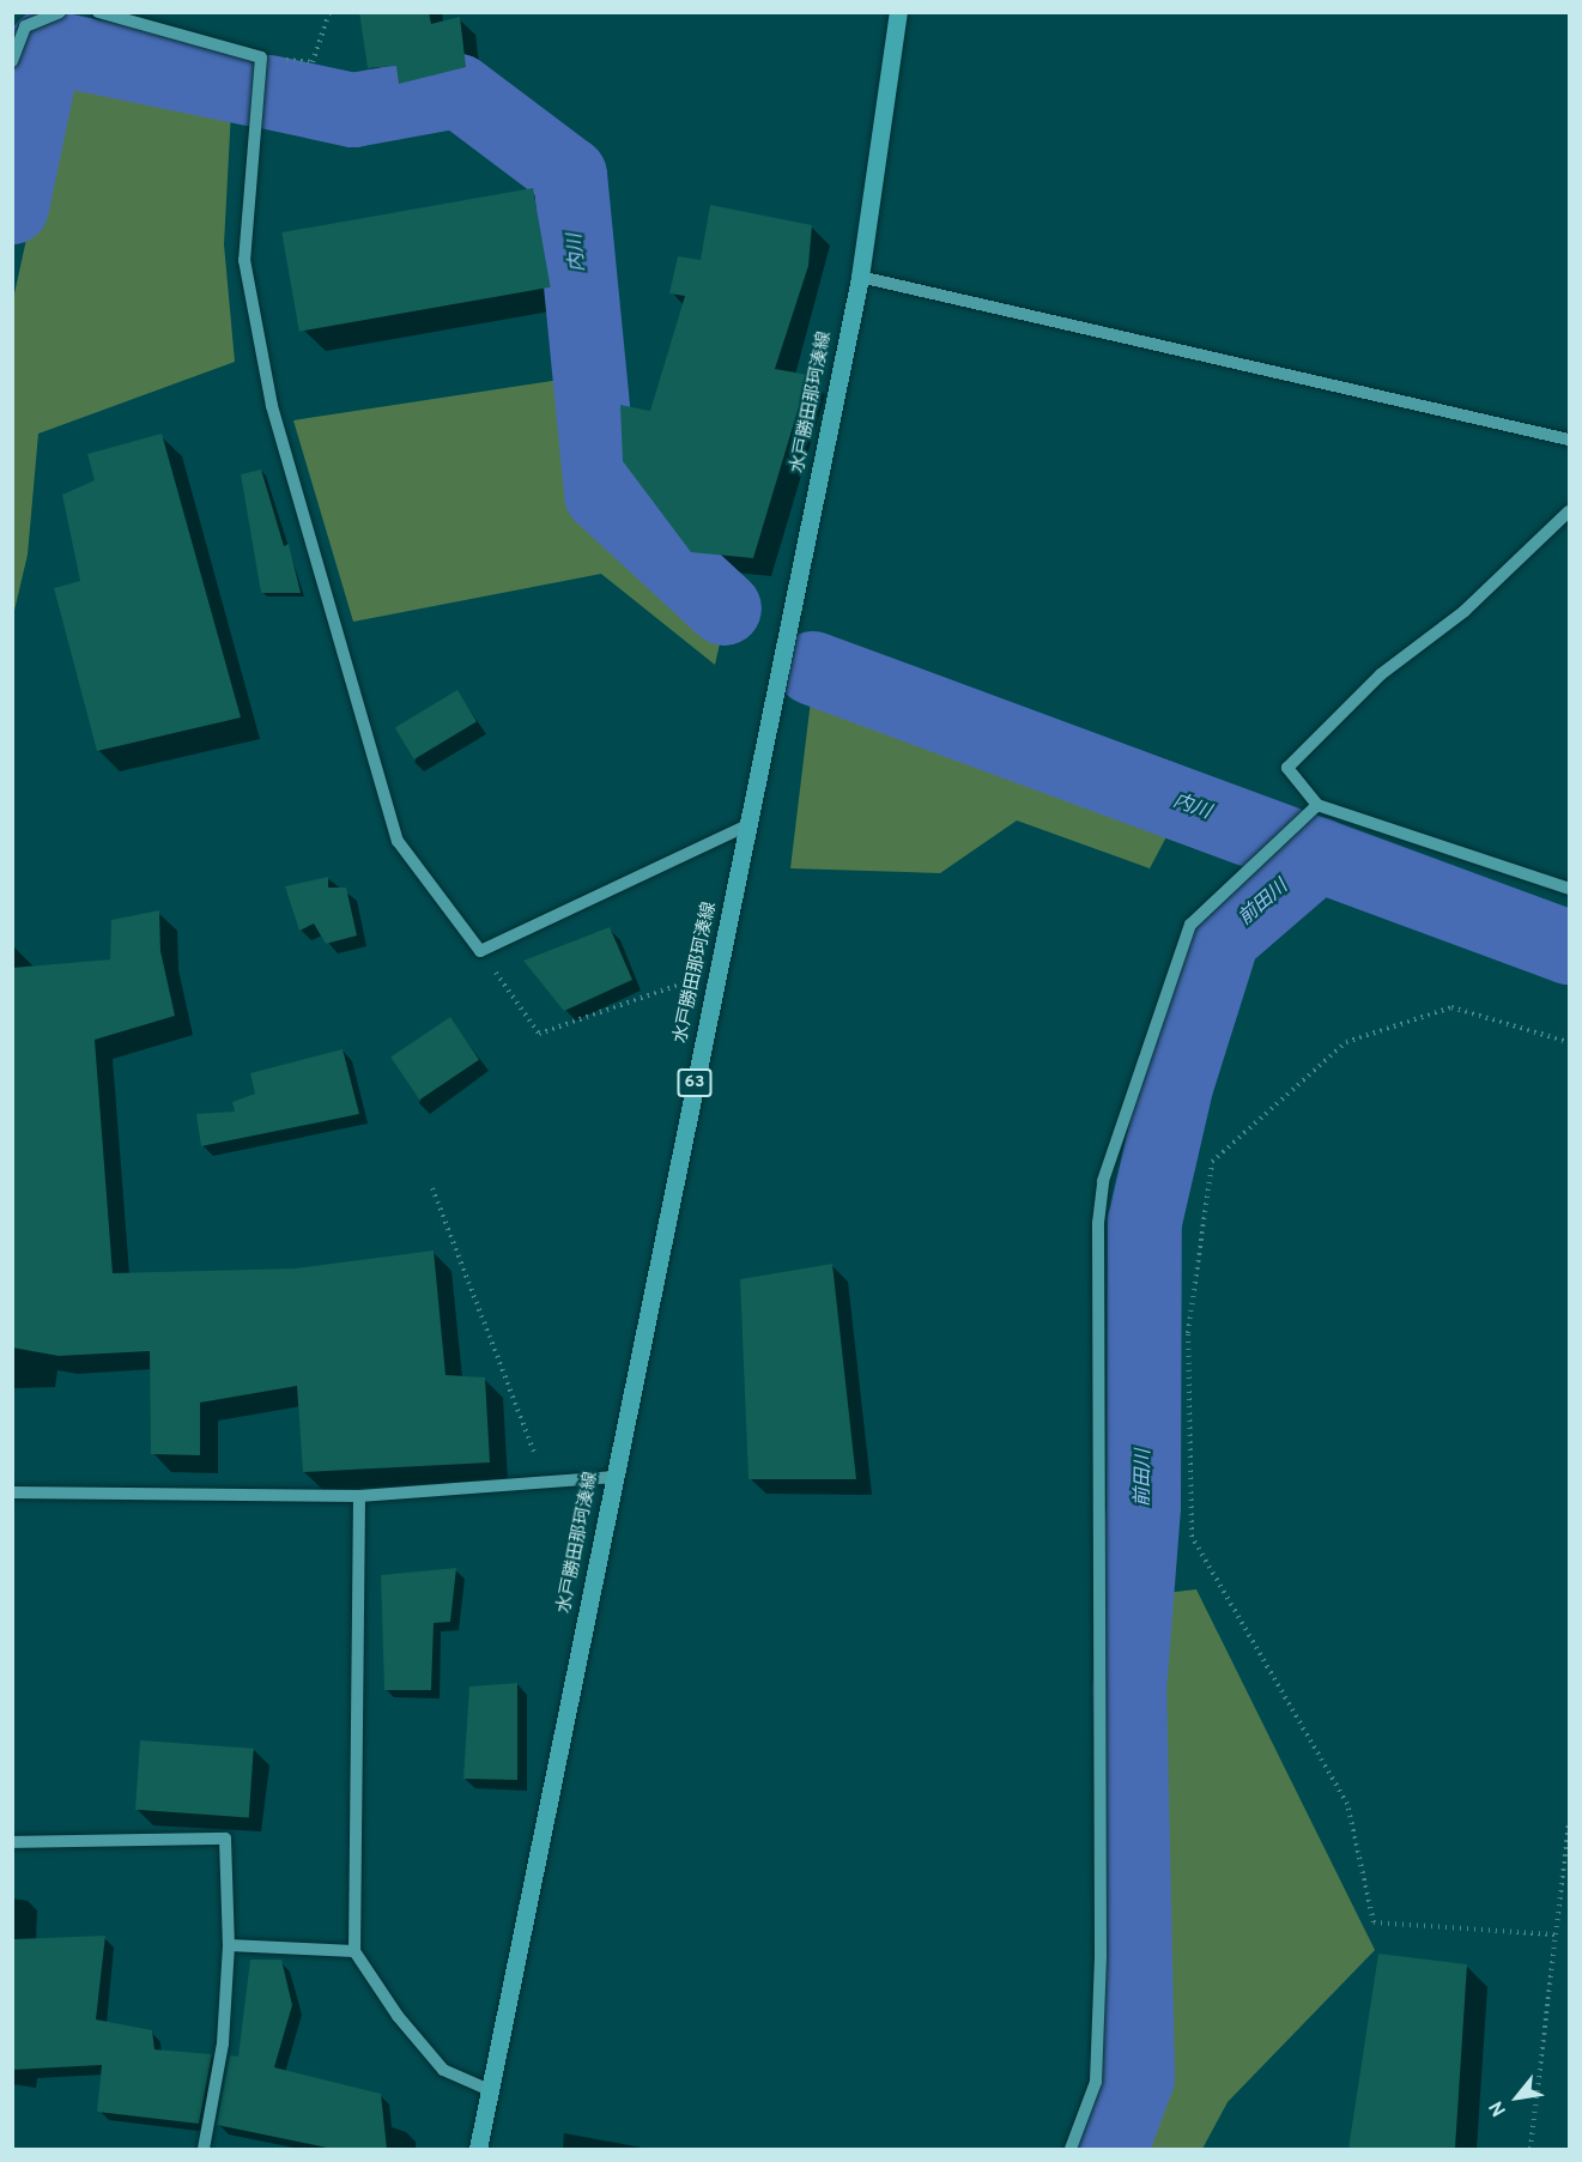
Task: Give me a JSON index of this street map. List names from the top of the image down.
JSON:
{
  "streets": {
    "main road": ["水戸勝田那珂湊線", "63"]
  },
  "water": ["内川", "前田川"],
  "north": "bottom left"
}
